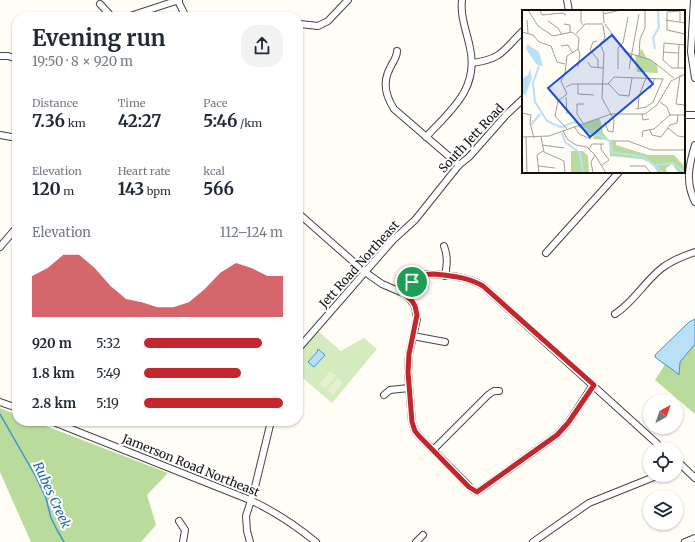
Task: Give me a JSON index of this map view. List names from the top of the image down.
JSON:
{
  "streets": {
    "street": ["South Jett Road", "Jett Road Northeast", "Jamerson Road Northeast"]
  },
  "crossings": [
    ["South Jett Road", "Jett Road Northeast"]
  ],
  "water": ["Rubes Creek"],
  "north": "top right",
  "page": {
    "heading": ["Evening run", "19:50 · 8 × 920 m"],
    "stats": [
      ["Distance", "7.36 km"],
      ["Time", "42:27"],
      ["Pace", "5:46 /km"],
      ["Elevation", "120 m"],
      ["Heart rate", "143 bpm"],
      ["kcal", "566"]
    ],
    "chart": ["Elevation", "112–124 m"],
    "list": [
      {
        "name": "920 m",
        "note": "5:32"
      },
      {
        "name": "1.8 km",
        "note": "5:49"
      },
      {
        "name": "2.8 km",
        "note": "5:19"
      }
    ]
  }
}
